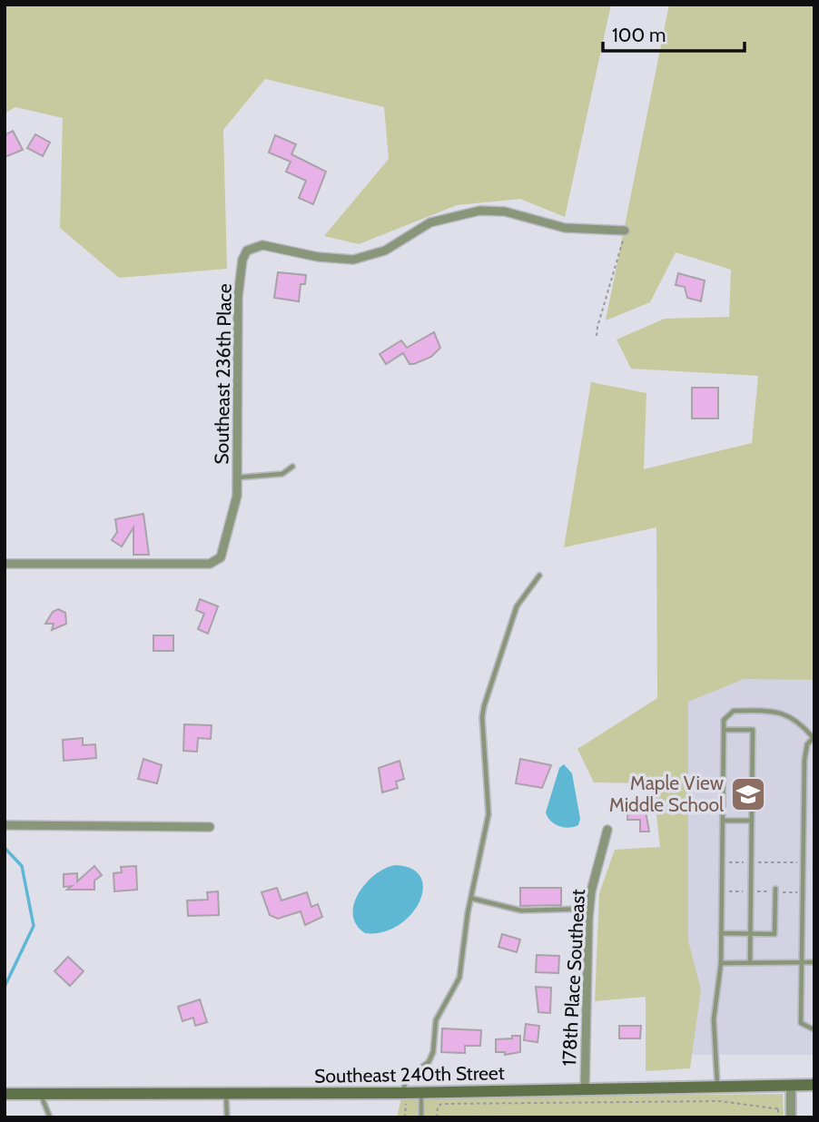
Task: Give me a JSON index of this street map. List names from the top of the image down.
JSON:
{
  "streets": {
    "main road": ["Southeast 240th Street"],
    "street": ["Southeast 236th Place", "178th Place Southeast"]
  },
  "crossings": [
    ["178th Place Southeast", "Southeast 240th Street"]
  ],
  "places": {
    "school or university": ["Maple View Middle School"]
  },
  "scale_bar": "100 m"
}
